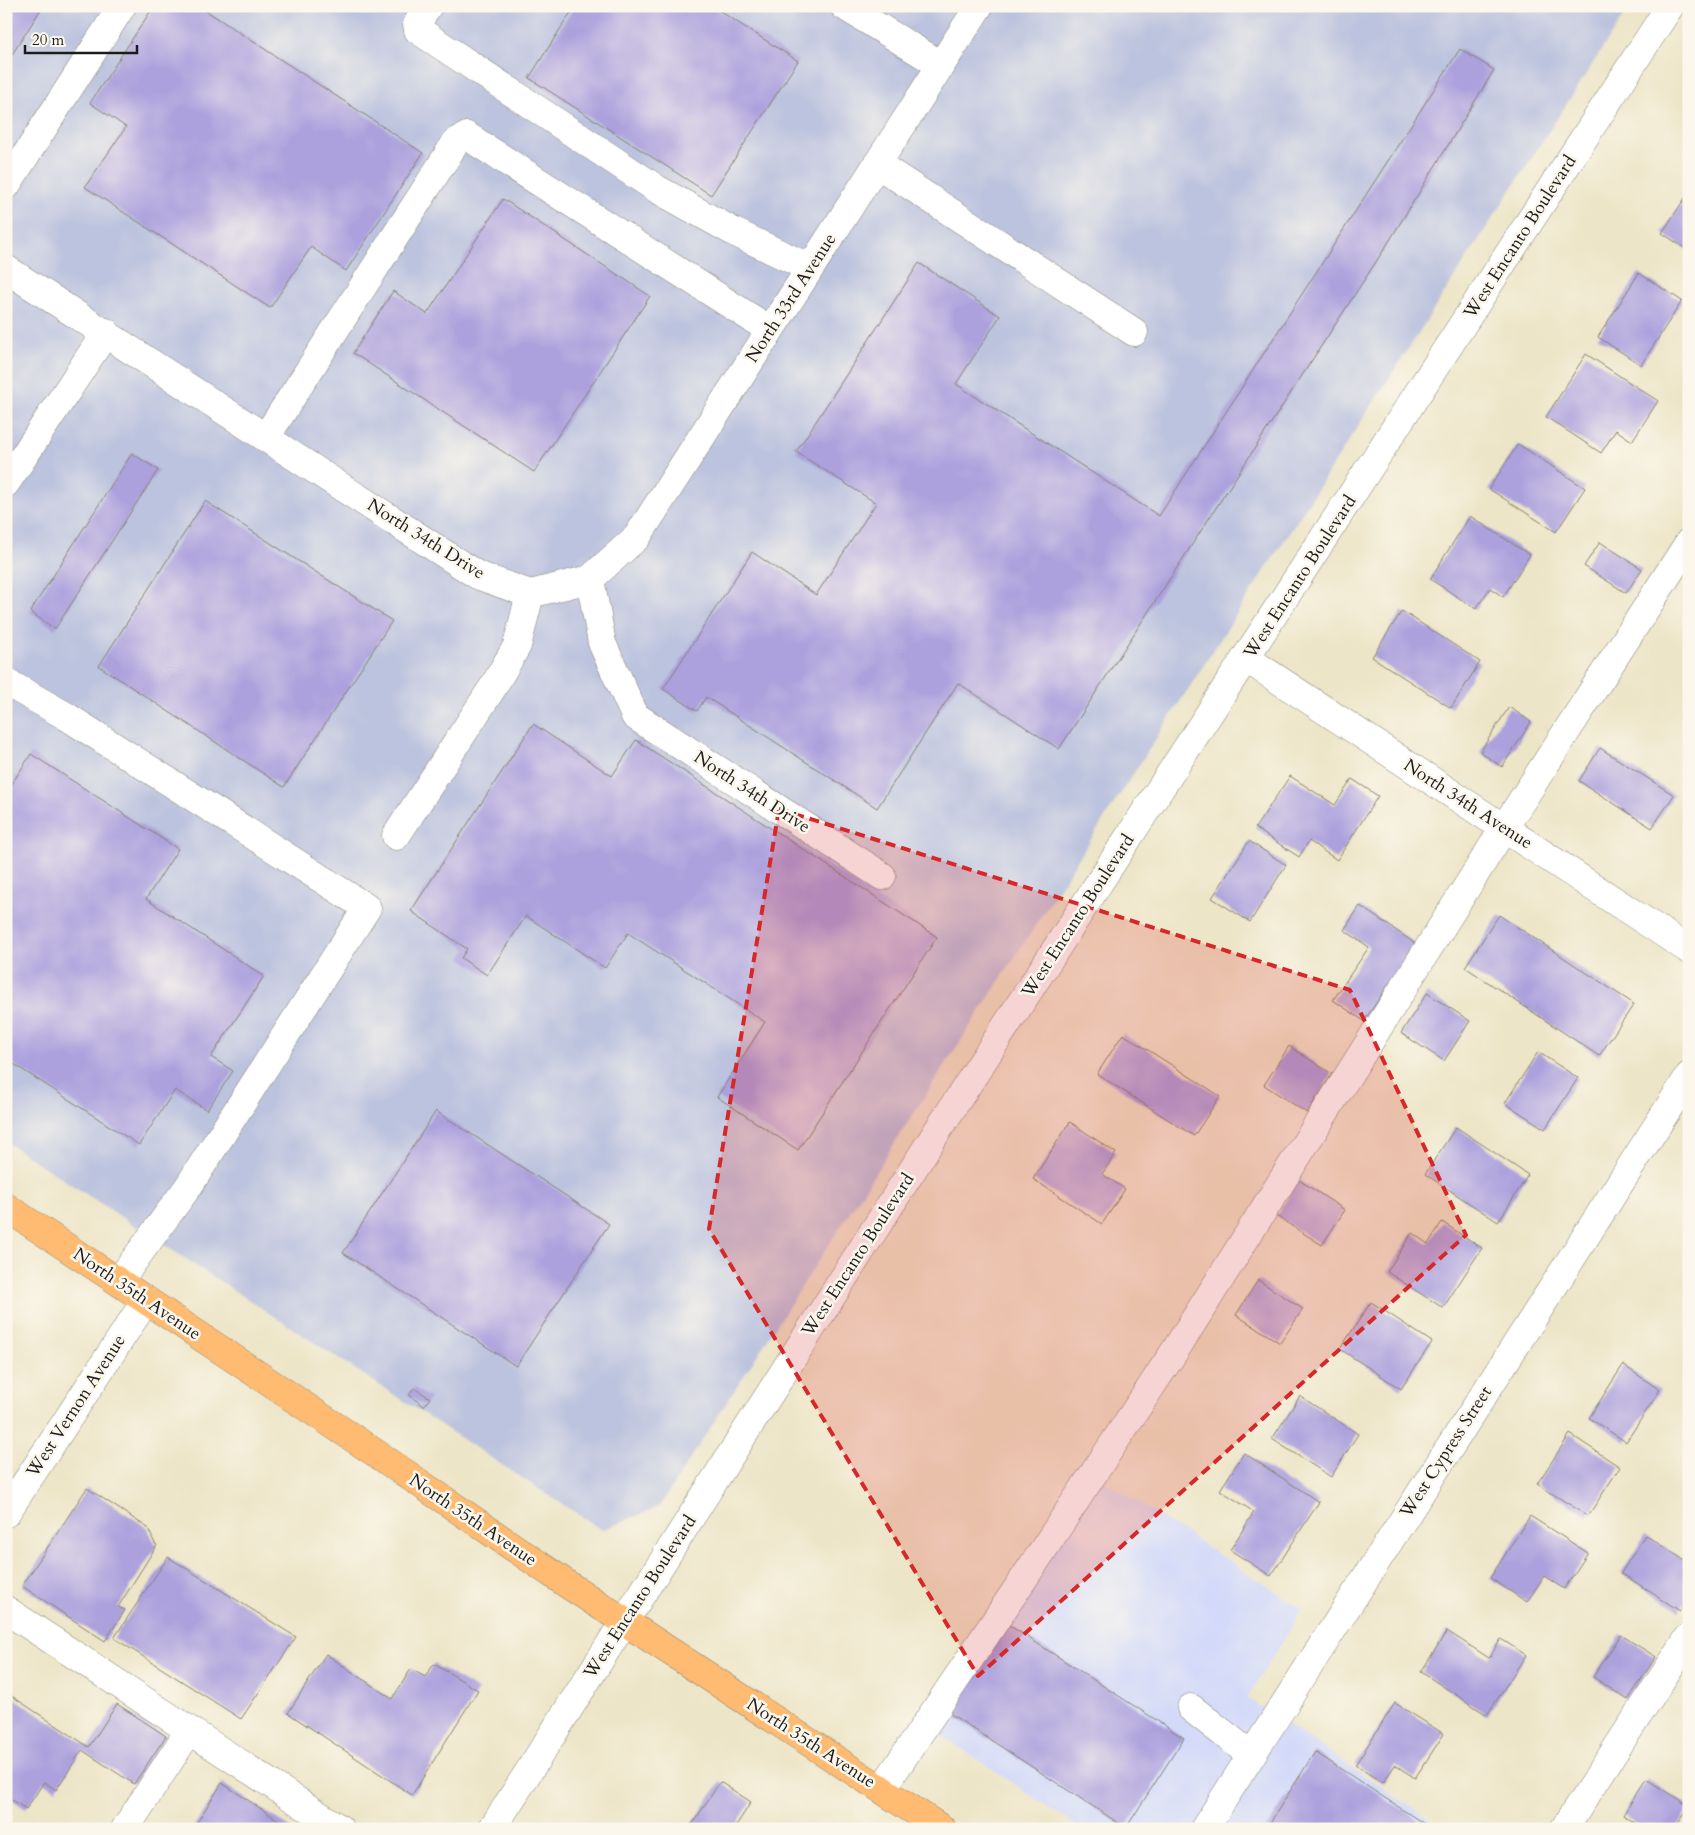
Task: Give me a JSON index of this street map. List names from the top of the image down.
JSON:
{
  "streets": {
    "main road": ["North 35th Avenue"],
    "street": [
      "West Encanto Boulevard",
      "North 33rd Avenue",
      "North 34th Drive",
      "North 34th Avenue",
      "West Vernon Avenue",
      "West Cypress Street"
    ]
  },
  "crossings": [
    ["West Encanto Boulevard", "North 34th Avenue"],
    ["West Encanto Boulevard", "North 35th Avenue"],
    ["North 33rd Avenue", "North 34th Drive"],
    ["North 35th Avenue", "West Vernon Avenue"]
  ],
  "scale_bar": "20 m"
}
